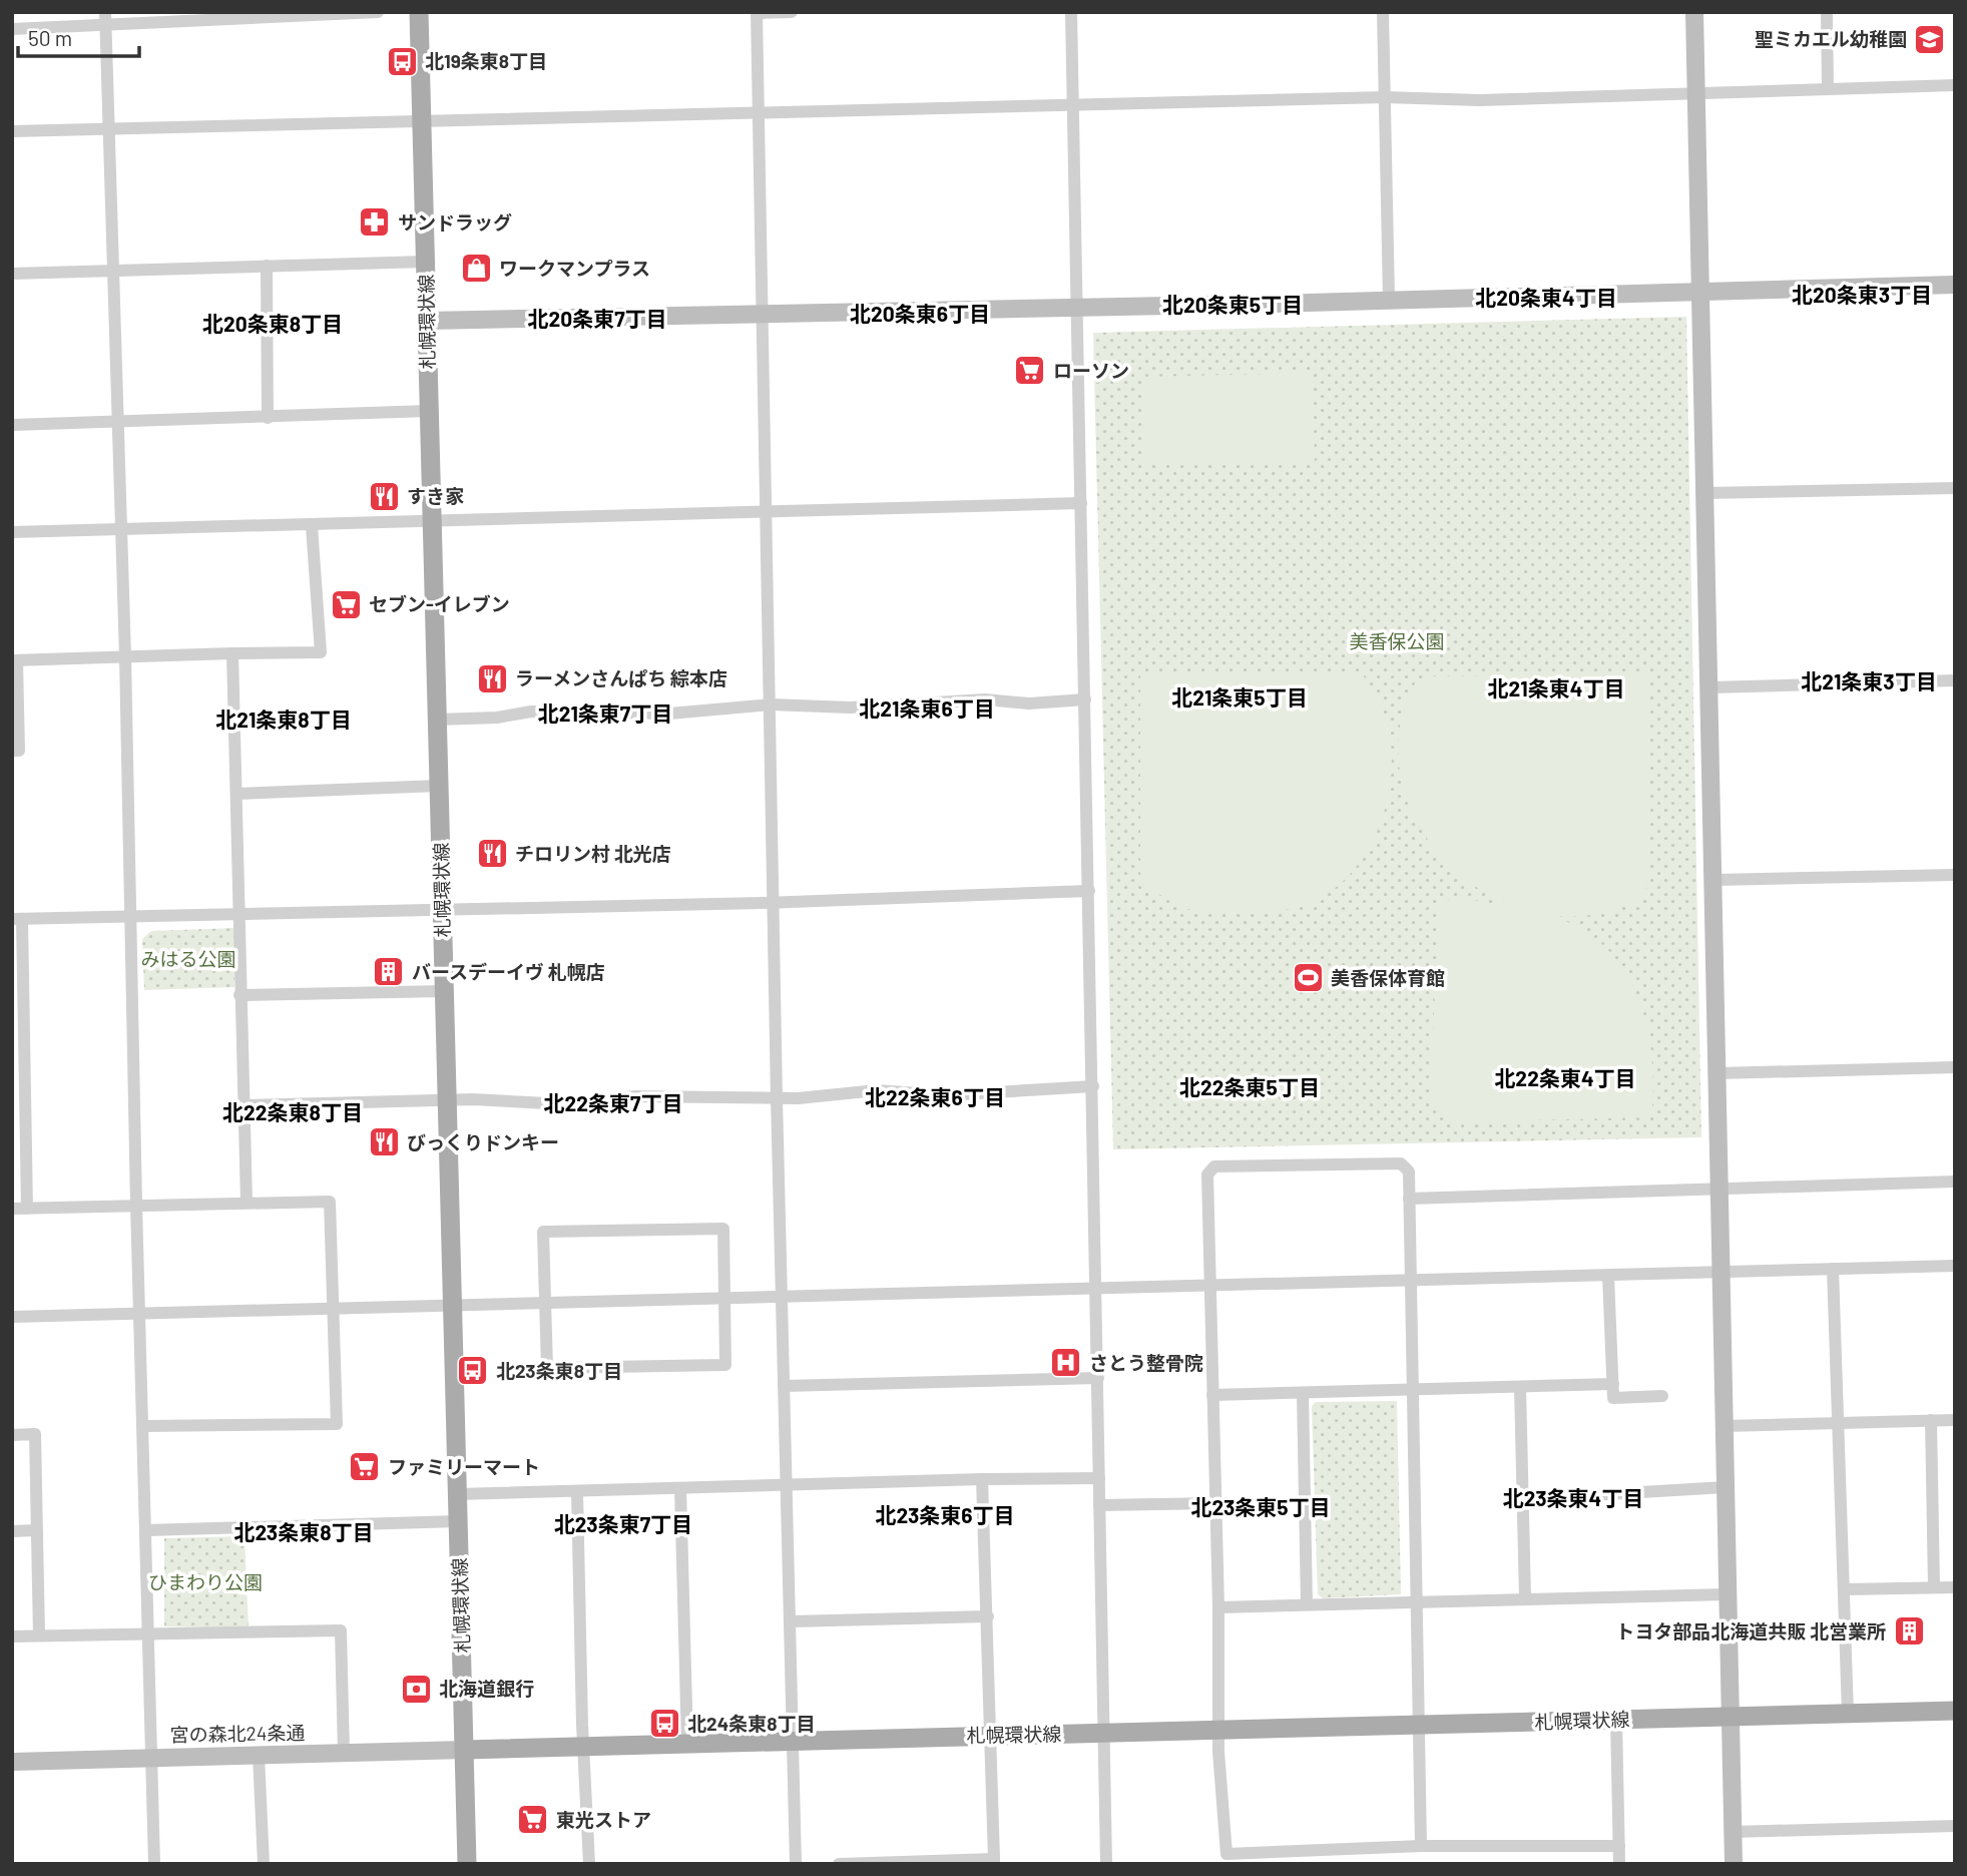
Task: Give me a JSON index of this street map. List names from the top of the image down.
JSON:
{
  "streets": {
    "main road": ["札幌環状線"],
    "street": ["宮の森北24条通"]
  },
  "crossings": [
    ["札幌環状線", "宮の森北24条通"]
  ],
  "districts": [
    "北20条東3丁目",
    "北20条東4丁目",
    "北20条東5丁目",
    "北20条東6丁目",
    "北20条東7丁目",
    "北20条東8丁目",
    "北21条東3丁目",
    "北21条東4丁目",
    "北21条東5丁目",
    "北21条東6丁目",
    "北21条東7丁目",
    "北21条東8丁目",
    "北22条東4丁目",
    "北22条東5丁目",
    "北22条東6丁目",
    "北22条東7丁目",
    "北22条東8丁目",
    "北23条東4丁目",
    "北23条東5丁目",
    "北23条東6丁目",
    "北23条東7丁目",
    "北23条東8丁目"
  ],
  "parks": ["美香保公園", "みはる公園", "ひまわり公園"],
  "places": {
    "school or university": ["聖ミカエル幼稚園"],
    "bus stop": ["北19条東8丁目", "北23条東8丁目", "北24条東8丁目"],
    "pharmacy": ["サンドラッグ"],
    "shop": ["ワークマンプラス"],
    "supermarket": [
      "ローソン",
      "セブン-イレブン",
      "ファミリーマート",
      "東光ストア"
    ],
    "restaurant": [
      "すき家",
      "ラーメンさんぱち 綜本店",
      "チロリン村 北光店",
      "びっくりドンキー"
    ],
    "building": ["バースデーイヴ 札幌店", "トヨタ部品北海道共販 北営業所"],
    "sports": ["美香保体育館"],
    "hospital": ["さとう整骨院"],
    "bank": ["北海道銀行"]
  },
  "scale_bar": "50 m"
}
